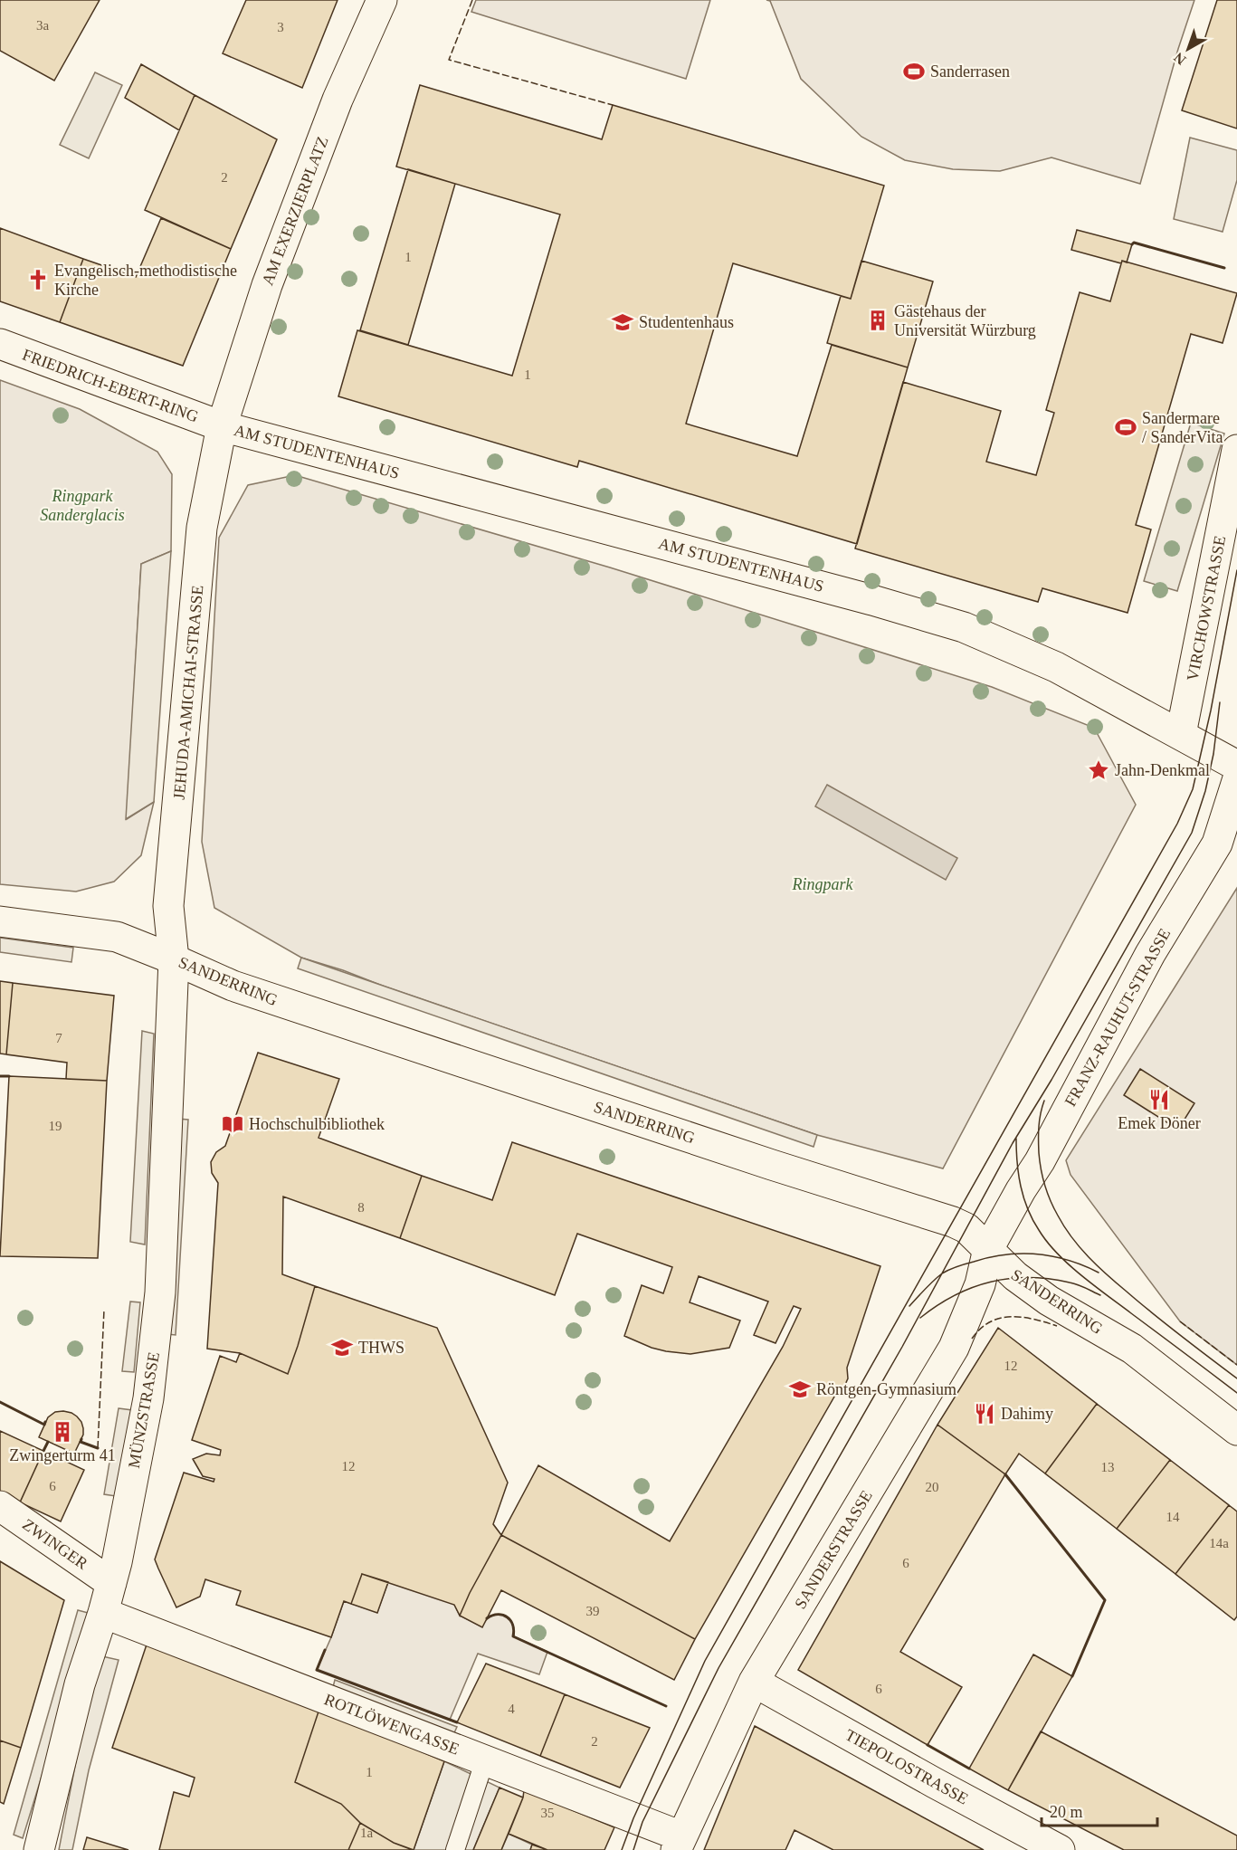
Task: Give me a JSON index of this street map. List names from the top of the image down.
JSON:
{
  "streets": {
    "street": [
      "AM EXERZIERPLATZ",
      "FRIEDRICH-EBERT-RING",
      "AM STUDENTENHAUS",
      "VIRCHOWSTRASSE",
      "JEHUDA-AMICHAI-STRASSE",
      "SANDERRING",
      "FRANZ-RAUHUT-STRASSE",
      "MÜNZSTRASSE",
      "ZWINGER",
      "SANDERSTRASSE",
      "ROTLÖWENGASSE",
      "TIEPOLOSTRASSE"
    ]
  },
  "crossings": [
    ["AM EXERZIERPLATZ", "FRIEDRICH-EBERT-RING"],
    ["AM EXERZIERPLATZ", "AM STUDENTENHAUS"],
    ["AM EXERZIERPLATZ", "JEHUDA-AMICHAI-STRASSE"],
    ["FRIEDRICH-EBERT-RING", "AM STUDENTENHAUS"],
    ["FRIEDRICH-EBERT-RING", "JEHUDA-AMICHAI-STRASSE"],
    ["AM STUDENTENHAUS", "VIRCHOWSTRASSE"],
    ["AM STUDENTENHAUS", "JEHUDA-AMICHAI-STRASSE"],
    ["JEHUDA-AMICHAI-STRASSE", "SANDERRING"],
    ["JEHUDA-AMICHAI-STRASSE", "MÜNZSTRASSE"],
    ["SANDERRING", "FRANZ-RAUHUT-STRASSE"],
    ["SANDERRING", "MÜNZSTRASSE"],
    ["SANDERRING", "SANDERSTRASSE"],
    ["FRANZ-RAUHUT-STRASSE", "SANDERSTRASSE"],
    ["MÜNZSTRASSE", "ZWINGER"],
    ["MÜNZSTRASSE", "ROTLÖWENGASSE"],
    ["SANDERSTRASSE", "ROTLÖWENGASSE"],
    ["SANDERSTRASSE", "TIEPOLOSTRASSE"]
  ],
  "parks": ["Ringpark Sanderglacis", "Ringpark"],
  "places": {
    "sports": ["Sanderrasen", "Sandermare / SanderVita"],
    "church": ["Evangelisch-methodistische Kirche"],
    "building": ["Gästehaus der Universität Würzburg", "Zwingerturm 41"],
    "school or university": ["Studentenhaus", "THWS", "Röntgen-Gymnasium"],
    "place": ["Jahn-Denkmal"],
    "restaurant": ["Emek Döner", "Dahimy"],
    "library": ["Hochschulbibliothek"]
  },
  "house_numbers": [
    "3a",
    "3",
    "2",
    "1",
    "1",
    "7",
    "19",
    "8",
    "12",
    "12",
    "13",
    "6",
    "20",
    "14",
    "14a",
    "6",
    "39",
    "6",
    "4",
    "2",
    "1",
    "35",
    "1a"
  ],
  "scale_bar": "20 m",
  "north": "bottom left"
}
